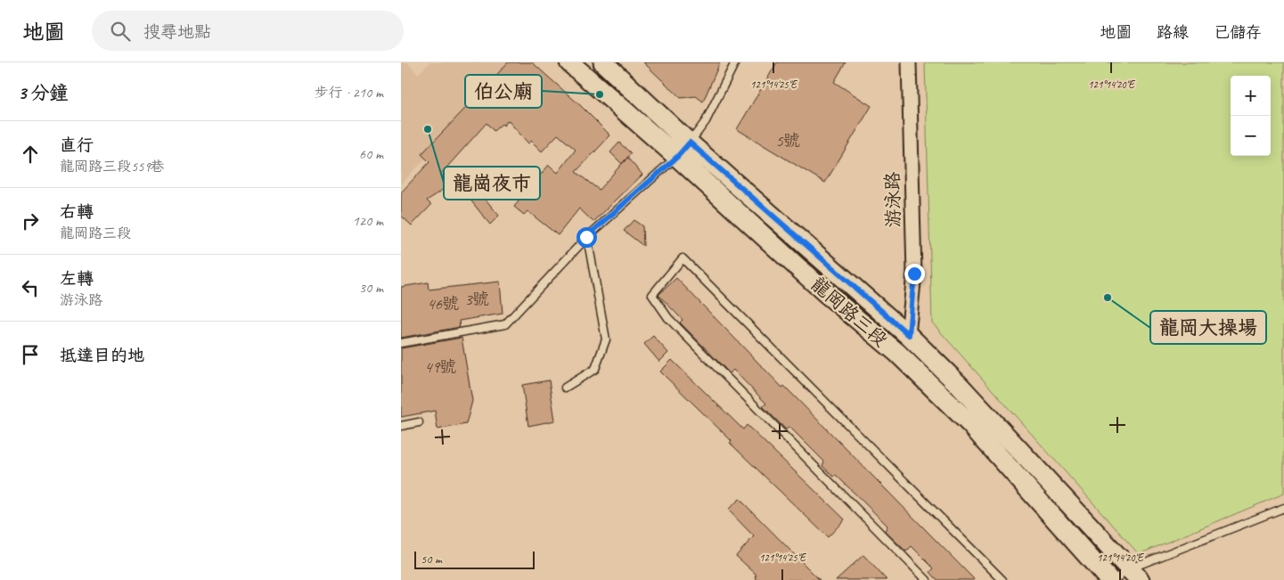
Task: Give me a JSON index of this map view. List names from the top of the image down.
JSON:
{
  "streets": {
    "main road": ["龍岡路三段"],
    "street": ["游泳路"]
  },
  "crossings": [
    ["游泳路", "龍岡路三段"]
  ],
  "places": ["伯公廟", "龍崗夜市", "龍岡大操場"],
  "house_numbers": [
    "5號",
    "3號",
    "46號",
    "49號"
  ],
  "scale_bar": "50 m",
  "page": {
    "header": "地圖",
    "search": "搜尋地點",
    "nav": ["地圖", "路線", "已儲存"],
    "heading": ["3 分鐘", "步行 · 210 m"],
    "map_buttons": ["+", "−"],
    "list": [
      ["直行", "龍岡路三段559巷", "60 m"],
      ["右轉", "龍岡路三段", "120 m"],
      ["左轉", "游泳路", "30 m"],
      "抵達目的地"
    ],
    "scale": "50 m"
  },
  "coordinates": ["121°14'25\"E", "121°14'20\"E"]
}
